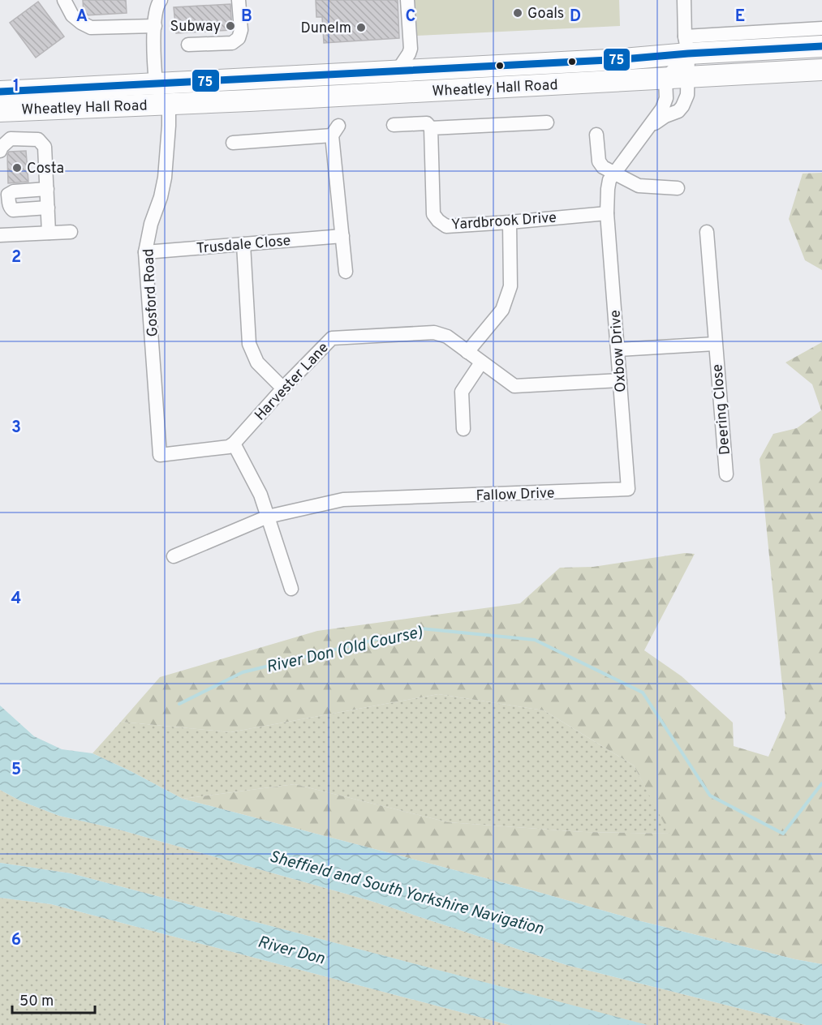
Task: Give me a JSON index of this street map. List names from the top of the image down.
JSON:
{
  "streets": {
    "highway": ["Wheatley Hall Road"],
    "street": [
      "Yardbrook Drive",
      "Trusdale Close",
      "Gosford Road",
      "Oxbow Drive",
      "Harvester Lane",
      "Deering Close",
      "Fallow Drive"
    ]
  },
  "crossings": [
    ["Wheatley Hall Road", "Gosford Road"],
    ["Yardbrook Drive", "Oxbow Drive"],
    ["Trusdale Close", "Gosford Road"],
    ["Gosford Road", "Harvester Lane"],
    ["Oxbow Drive", "Harvester Lane"],
    ["Oxbow Drive", "Deering Close"],
    ["Oxbow Drive", "Fallow Drive"]
  ],
  "water": ["River Don (Old Course)", "Sheffield and South Yorkshire Navigation", "River Don"],
  "places": [
    "Goals",
    "Subway",
    "Dunelm",
    "Costa"
  ],
  "lines": ["transit line 75"],
  "scale_bar": "50 m",
  "grid": {
    "columns": [
      "A",
      "B",
      "C",
      "D",
      "E"
    ],
    "rows": [
      "1",
      "2",
      "3",
      "4",
      "5",
      "6"
    ]
  }
}
